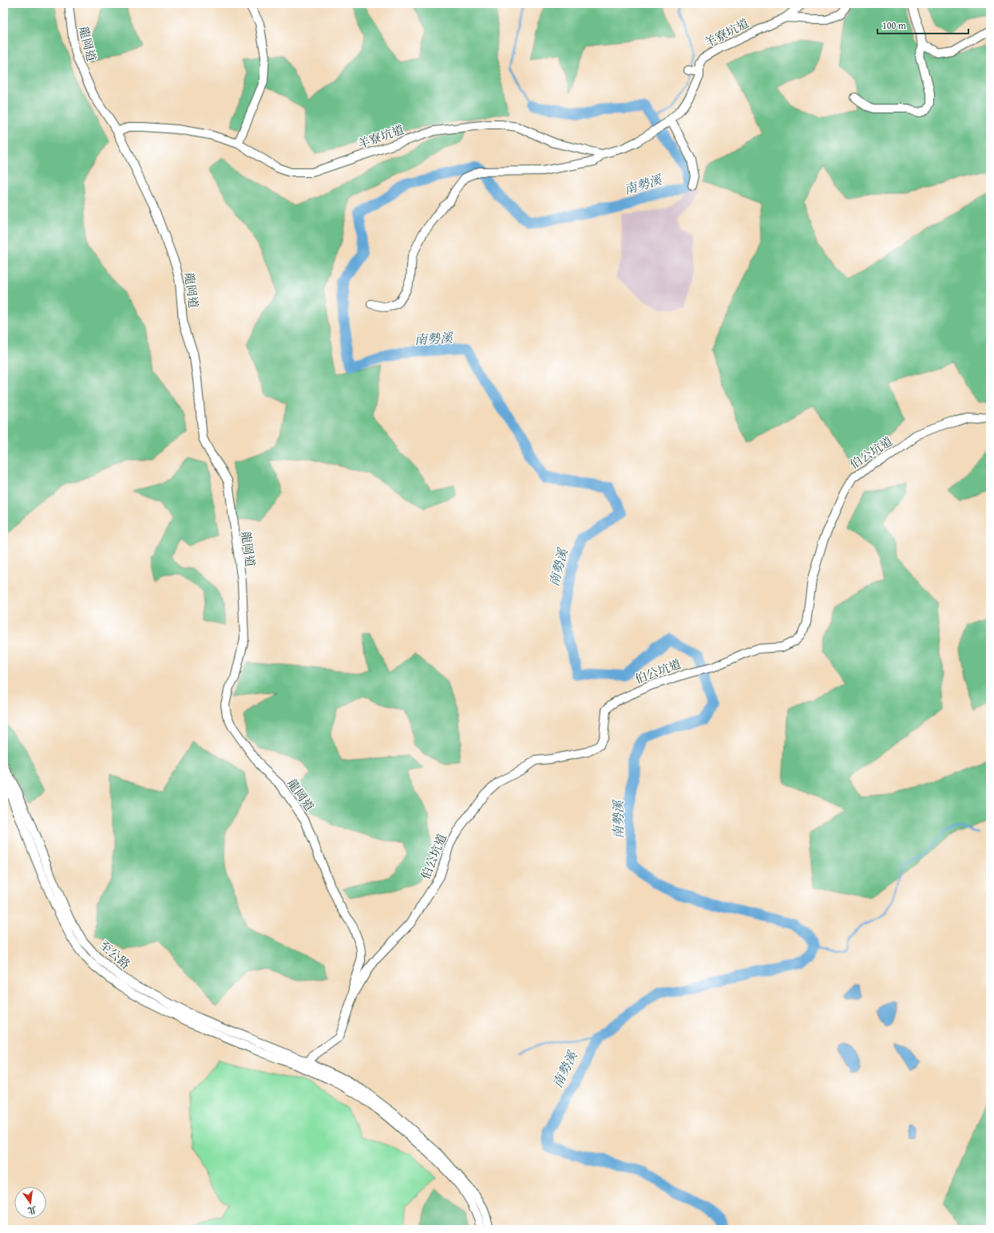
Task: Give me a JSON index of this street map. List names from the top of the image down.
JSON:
{
  "streets": {
    "street": [
      "羊寮坑道",
      "龍岡道",
      "伯公坑道",
      "至公路"
    ]
  },
  "crossings": [
    ["羊寮坑道", "龍岡道"],
    ["龍岡道", "伯公坑道"],
    ["龍岡道", "至公路"]
  ],
  "water": ["南勢溪"],
  "scale_bar": "100 m",
  "north": "bottom"
}
